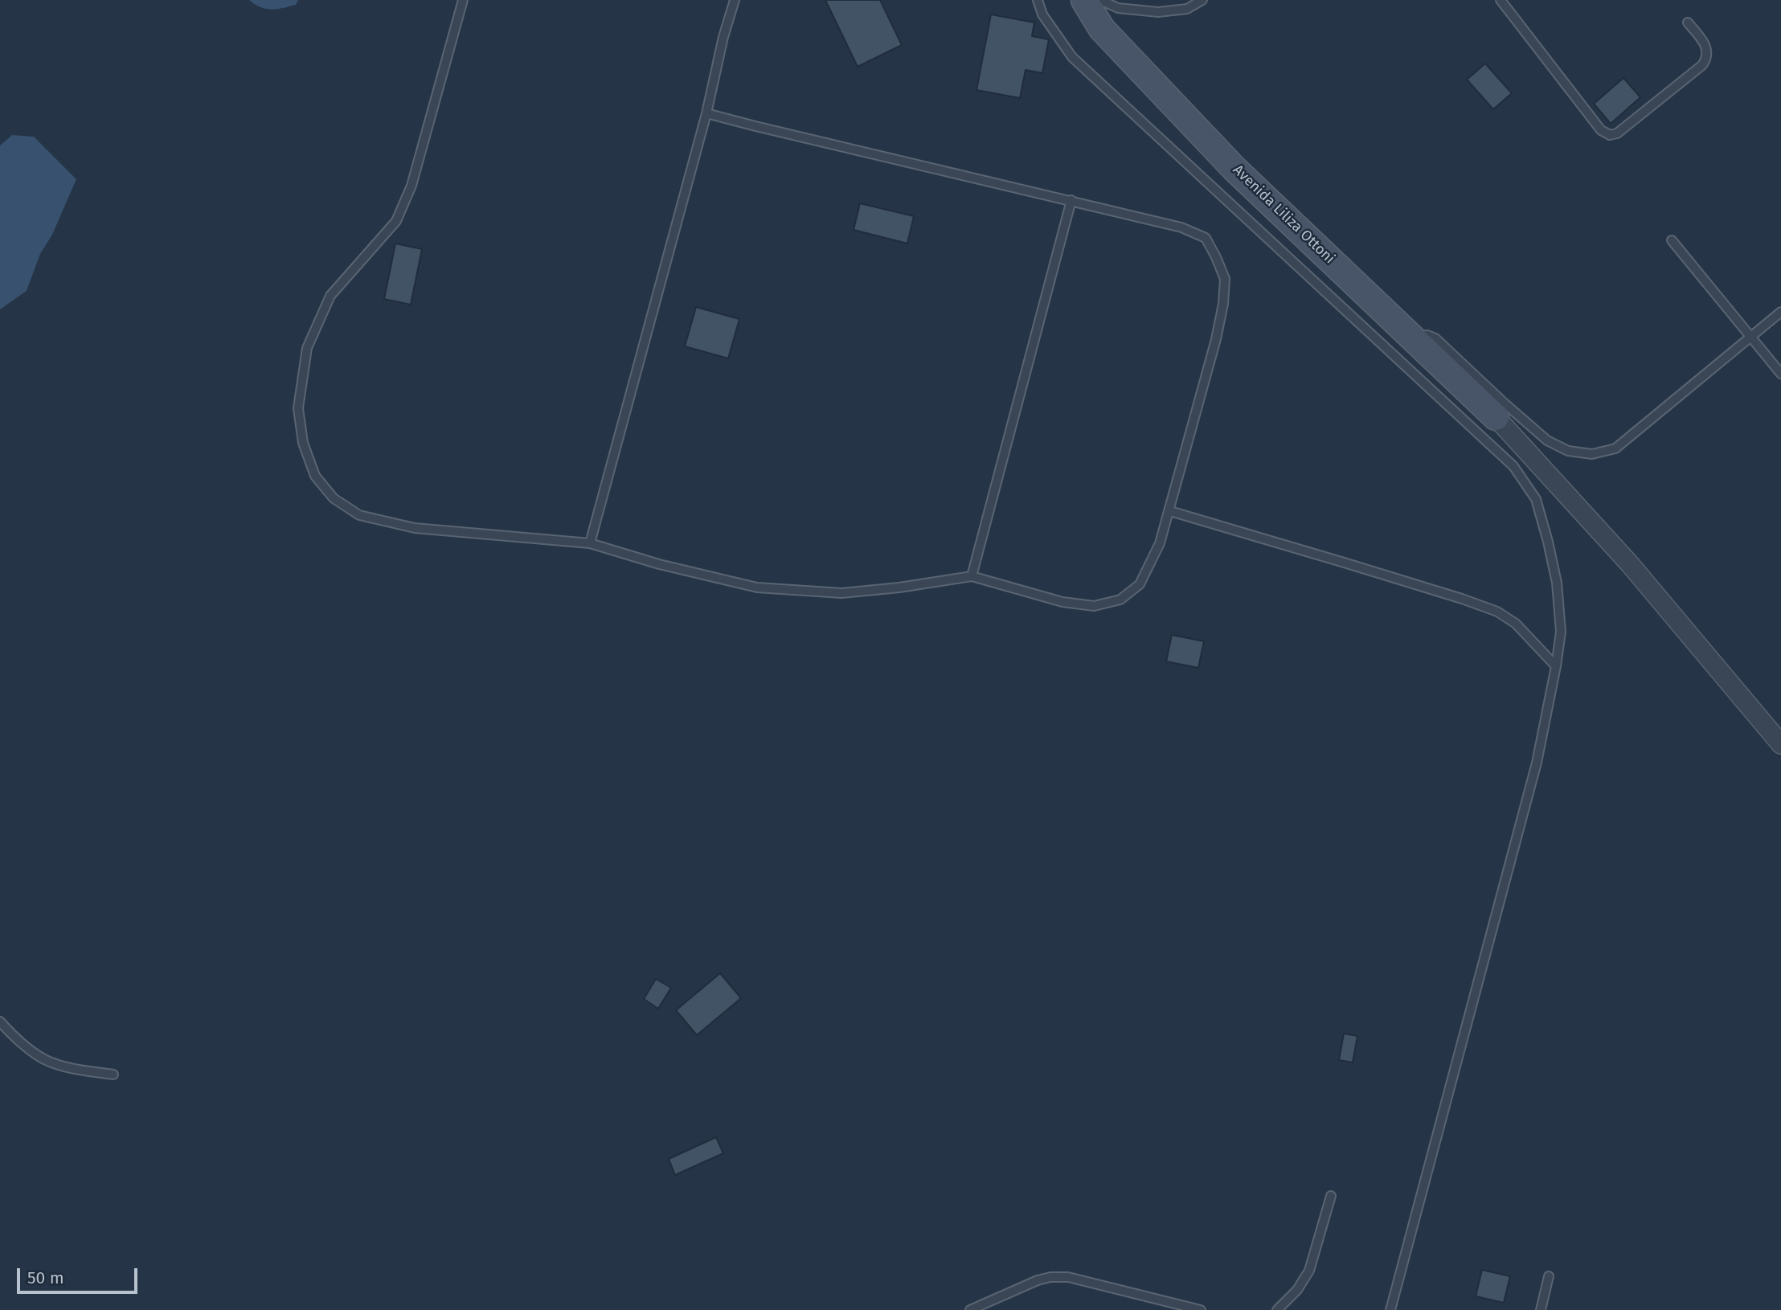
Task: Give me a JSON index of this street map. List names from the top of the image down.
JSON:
{
  "streets": {
    "street": ["Avenida Liliza Ottoni"]
  },
  "scale_bar": "50 m"
}
